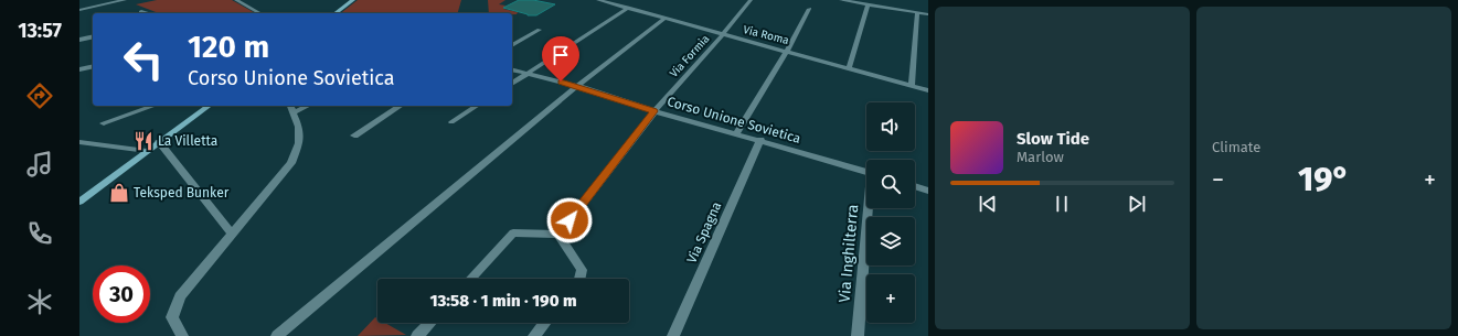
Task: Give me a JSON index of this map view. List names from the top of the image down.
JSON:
{
  "streets": {
    "street": [
      "Via Roma",
      "Via Formia",
      "Corso Unione Sovietica",
      "Via Spagna",
      "Via Inghilterra"
    ]
  },
  "crossings": [
    ["Via Roma", "Via Formia"],
    ["Via Formia", "Corso Unione Sovietica"],
    ["Corso Unione Sovietica", "Via Spagna"]
  ],
  "places": {
    "restaurant": ["La Villetta"],
    "shop": ["Teksped Bunker"]
  },
  "page": {
    "tabs": "13:57",
    "tile": "Climate",
    "turn": ["120 m", "Corso Unione Sovietica"],
    "map_buttons": "+",
    "song": ["Slow Tide", "Marlow"],
    "heat": ["−", "19°", "+"],
    "limit": "30",
    "trip": "13:58 · 1 min · 190 m"
  }
}
